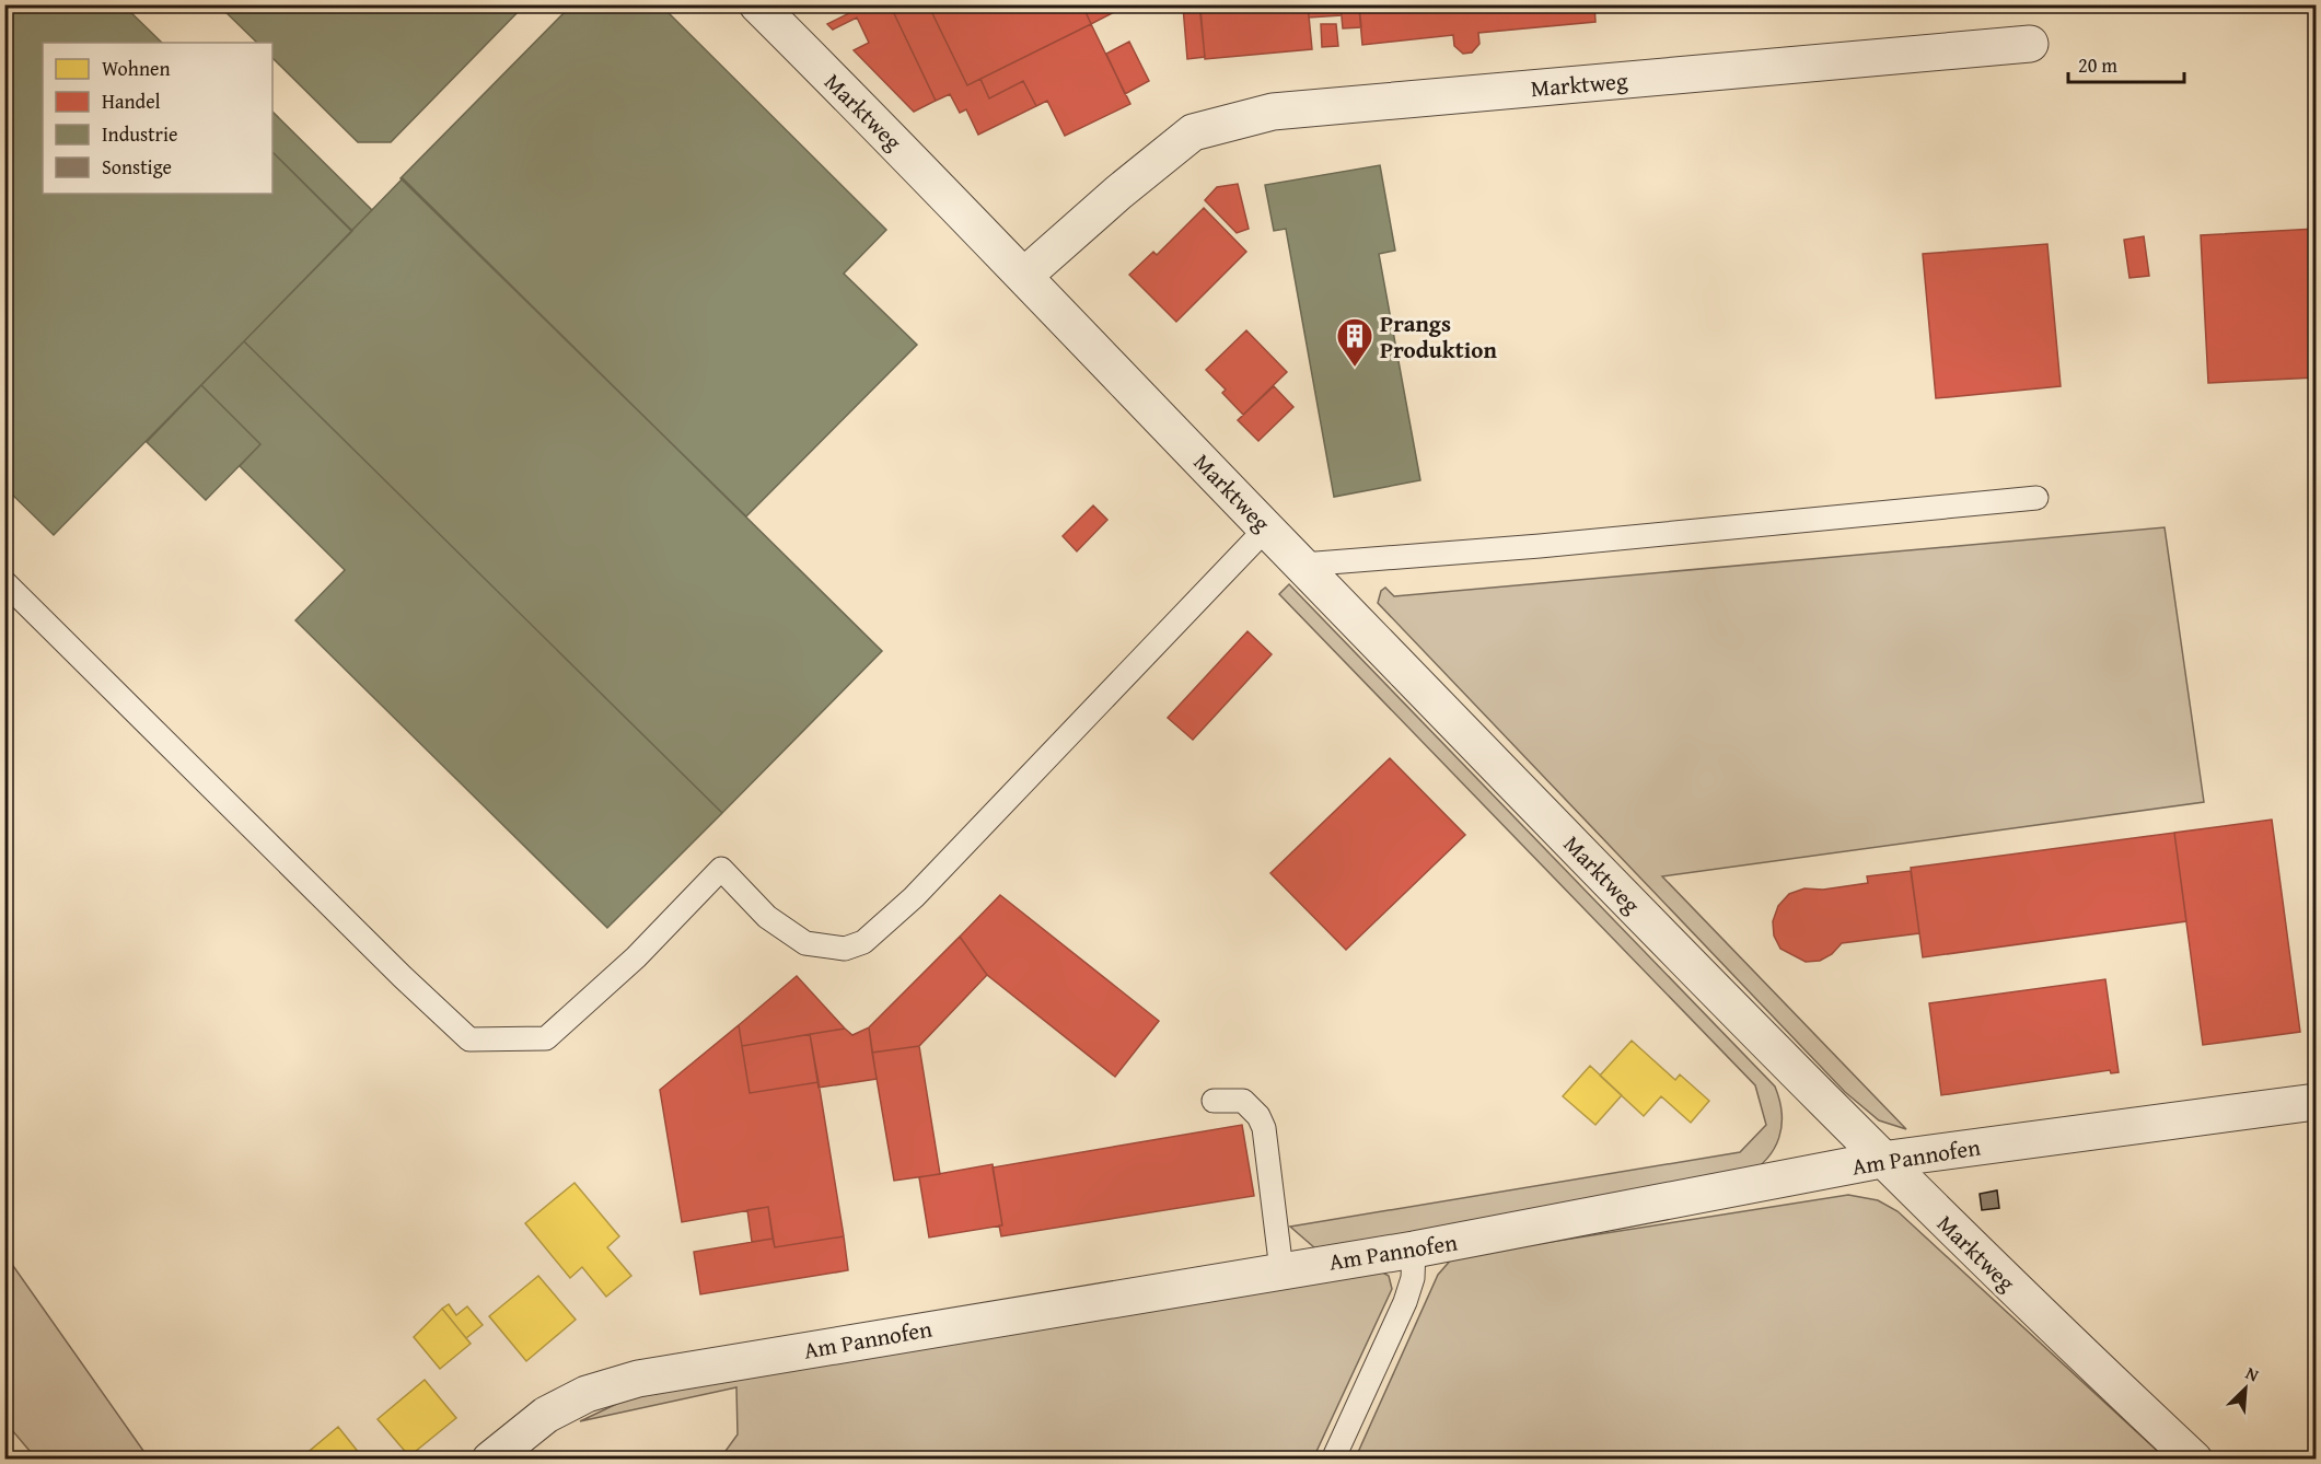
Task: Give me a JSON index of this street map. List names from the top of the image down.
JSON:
{
  "streets": {
    "street": ["Marktweg", "Am Pannofen"]
  },
  "crossings": [
    ["Marktweg", "Am Pannofen"]
  ],
  "places": {
    "building": ["Prangs Produktion"]
  },
  "legend": [
    "Wohnen",
    "Handel",
    "Industrie",
    "Sonstige"
  ],
  "scale_bar": "20 m",
  "north": "top right"
}
